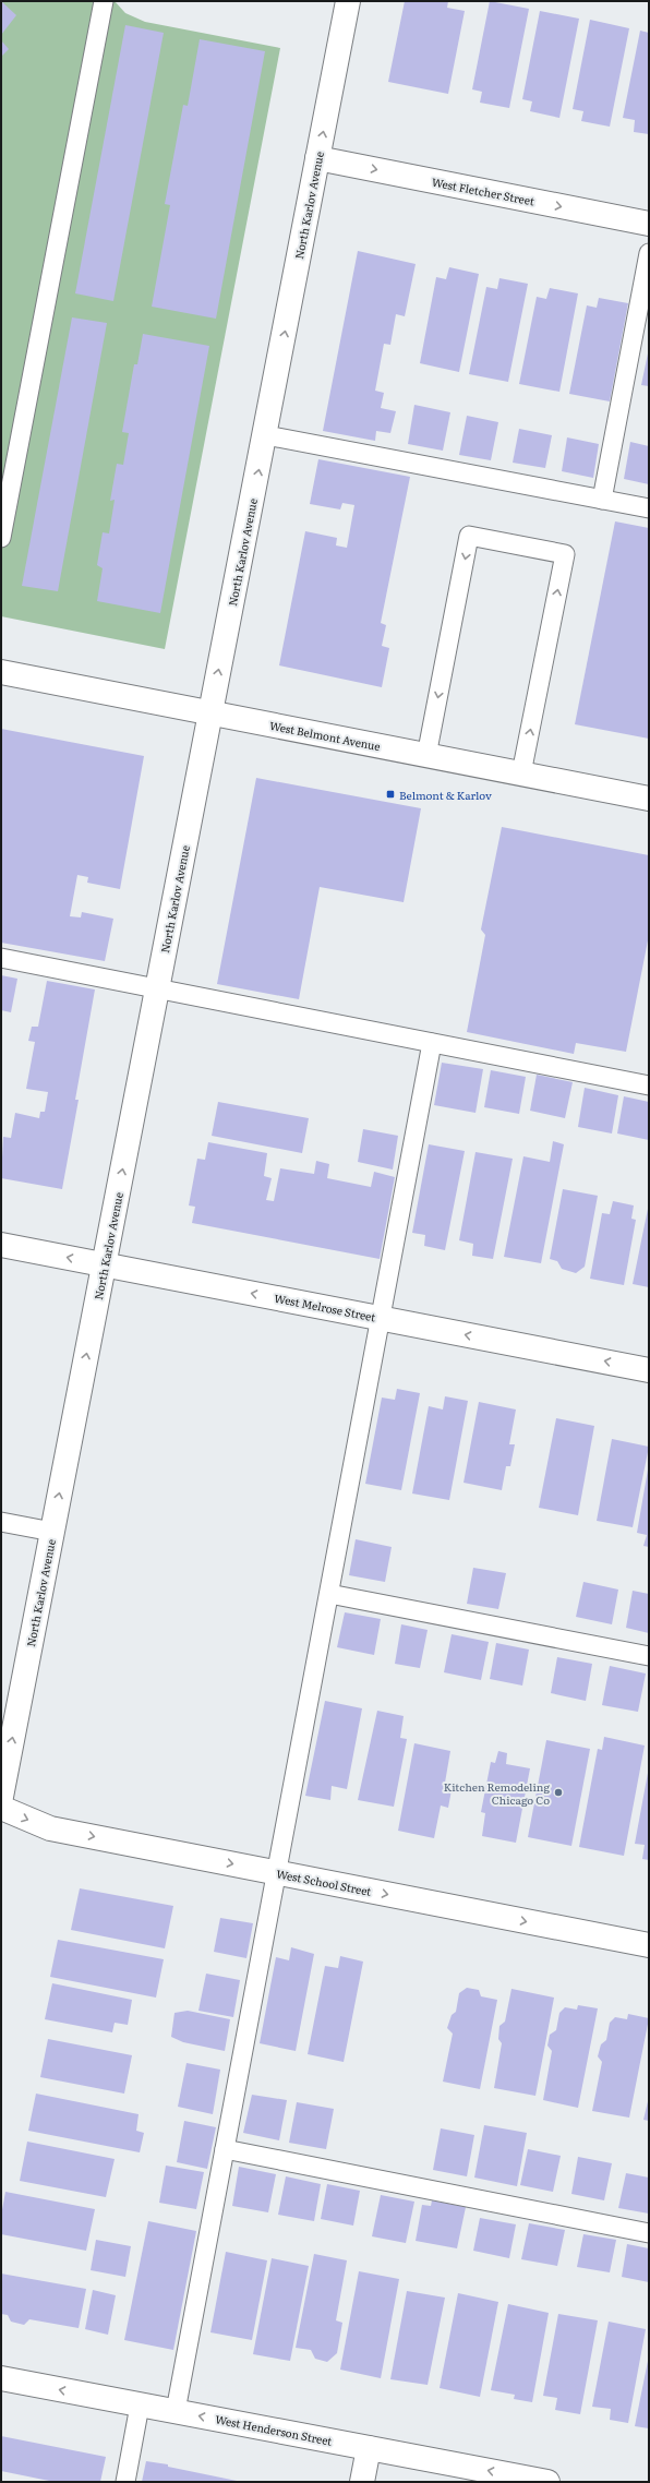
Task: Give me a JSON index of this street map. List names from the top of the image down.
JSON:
{
  "streets": {
    "street": [
      "West Fletcher Street",
      "North Karlov Avenue",
      "West Belmont Avenue",
      "West Melrose Street",
      "West School Street",
      "West Henderson Street"
    ]
  },
  "crossings": [
    ["West Fletcher Street", "North Karlov Avenue"],
    ["North Karlov Avenue", "West Belmont Avenue"],
    ["North Karlov Avenue", "West Melrose Street"]
  ],
  "one_way": [
    "West Fletcher Street",
    "North Karlov Avenue",
    "West Melrose Street",
    "West School Street",
    "West Henderson Street"
  ],
  "places": {
    "transit": ["Belmont & Karlov"],
    "other": ["Kitchen Remodeling Chicago Co"]
  }
}
